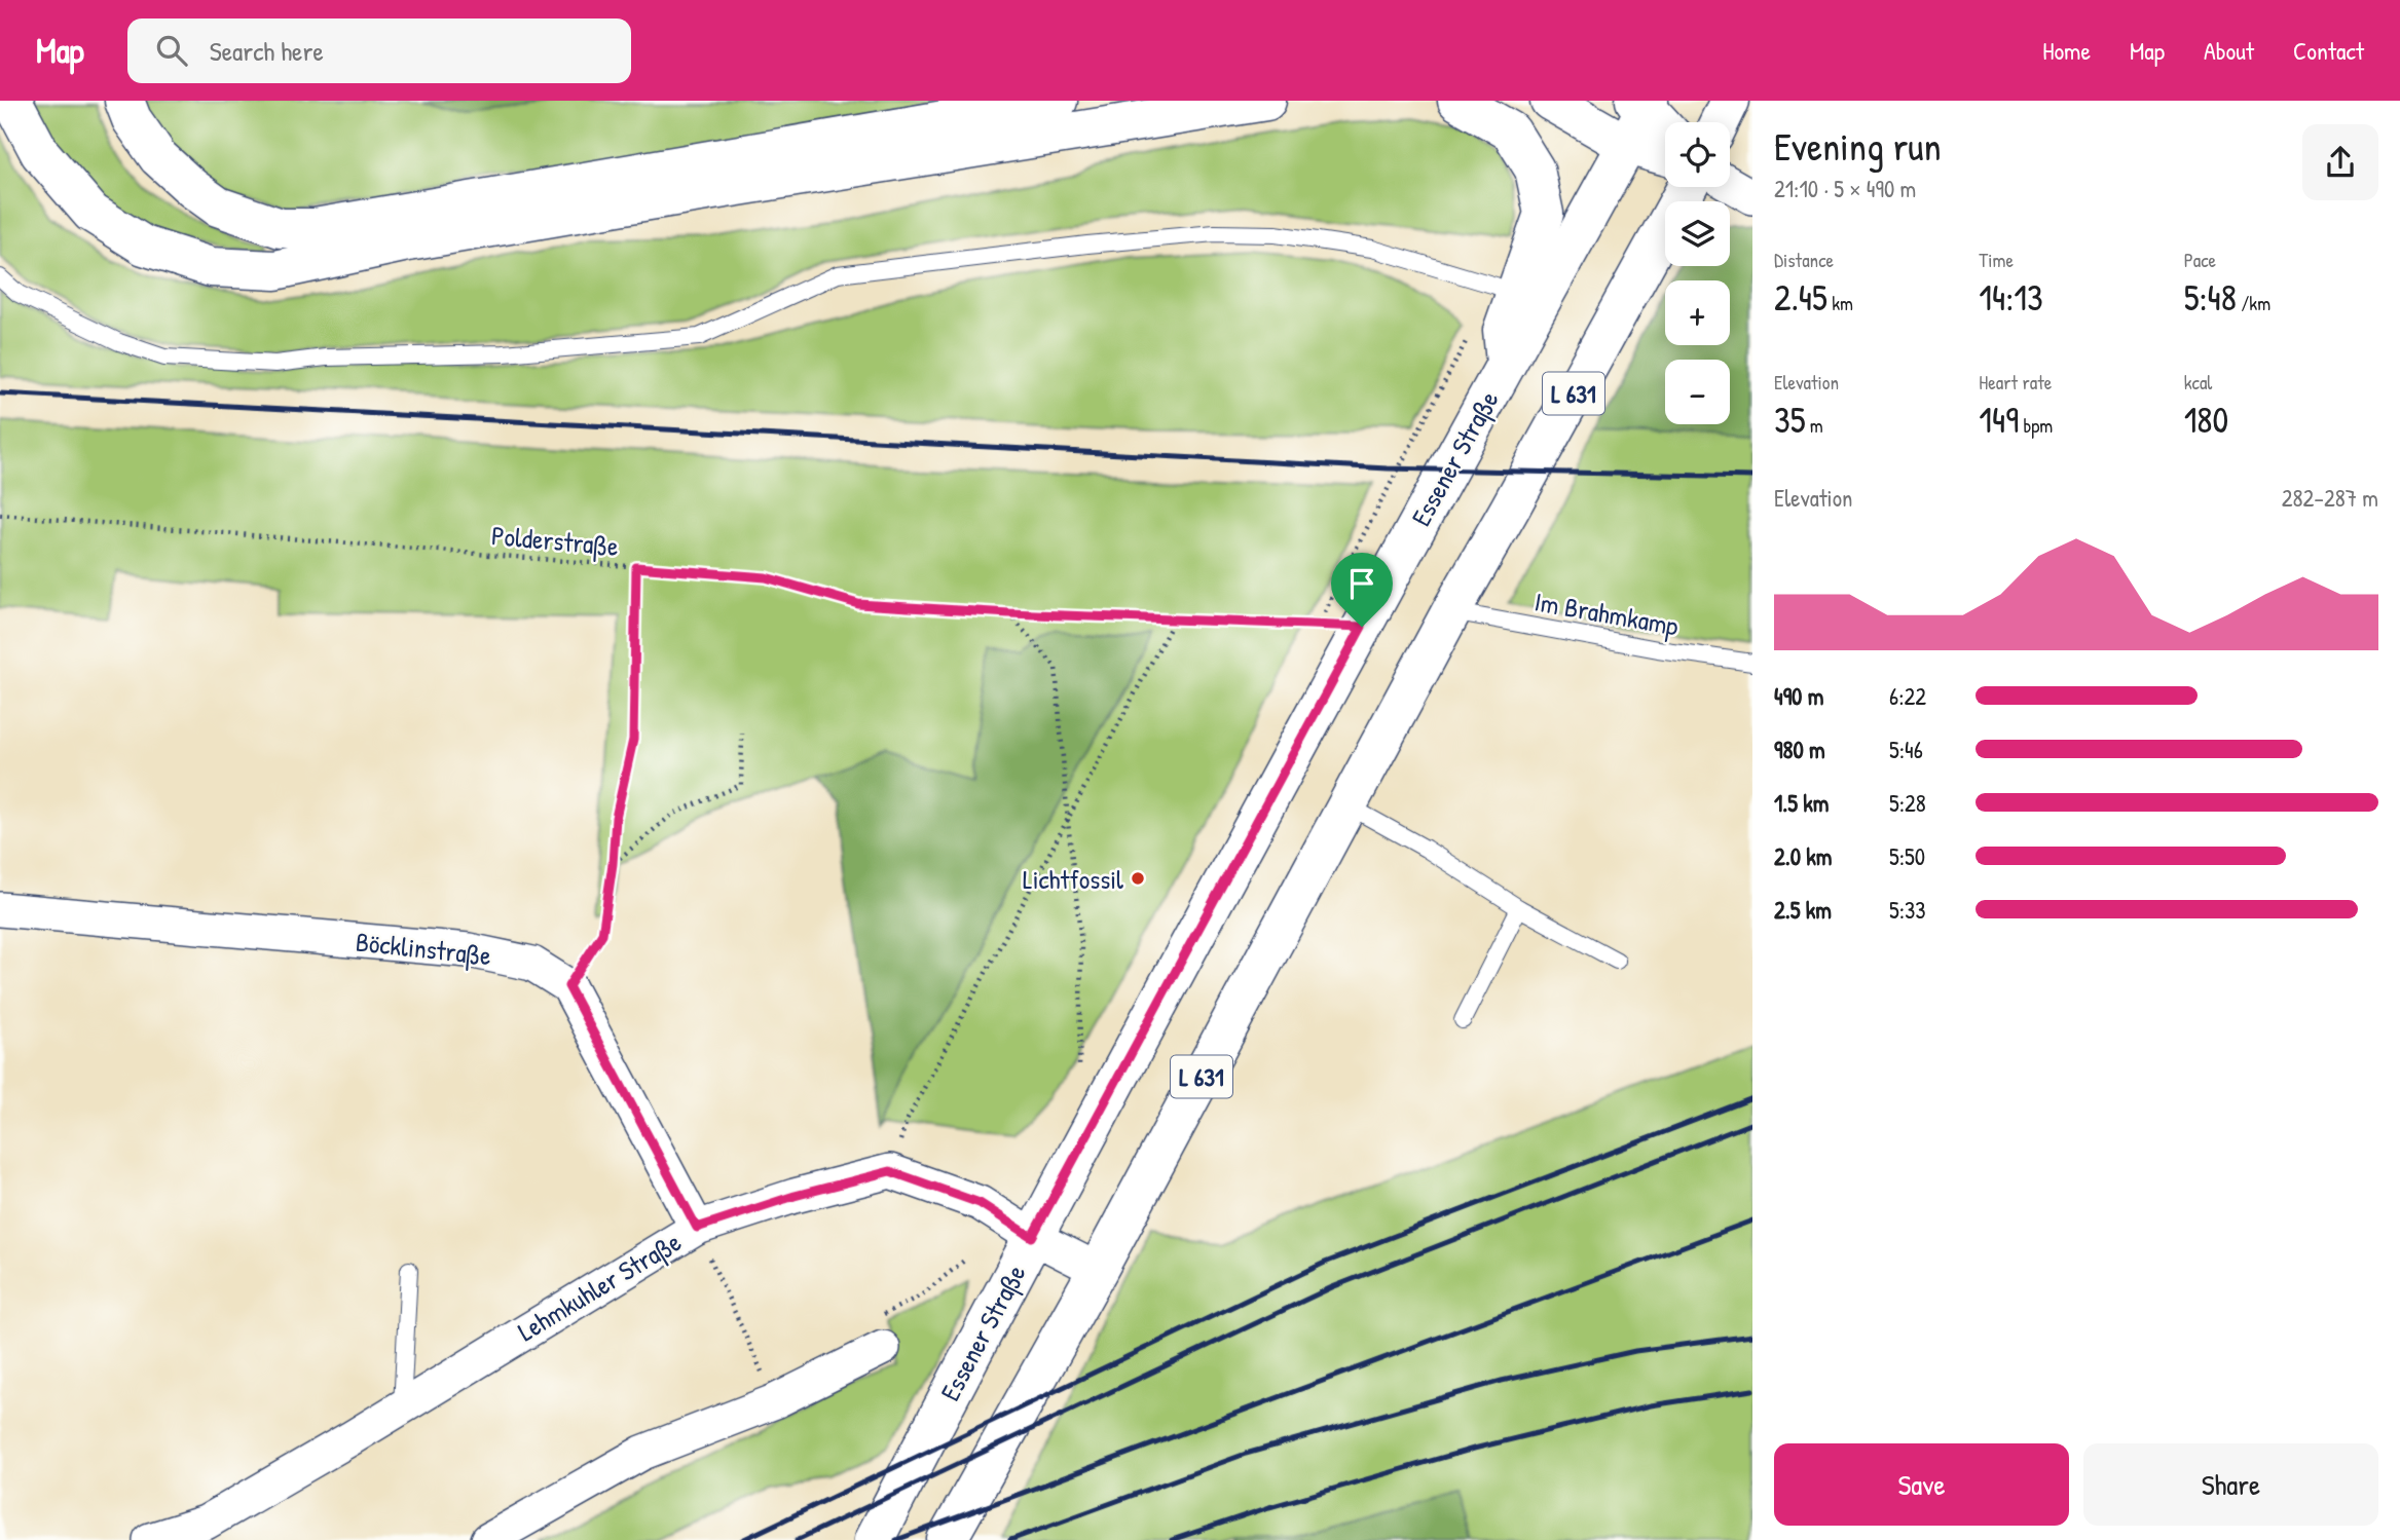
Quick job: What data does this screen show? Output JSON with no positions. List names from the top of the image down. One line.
{"streets":{"main road":["L 631","Essener Straße"],"street":["Böcklinstraße","Lehmkuhler Straße"],"lane":["Im Brahmkamp"],"path":["Polderstraße"]},"crossings":[["L 631","Im Brahmkamp"],["Essener Straße","Polderstraße"],["Böcklinstraße","Lehmkuhler Straße"]],"places":["Lichtfossil"],"page":{"header":"Map","search":"Search here","nav":["Home","Map","About","Contact"],"heading":["Evening run","21:10 · 5 × 490 m"],"map_buttons":["+","−"],"stats":[["Distance","2.45 km"],["Time","14:13"],["Pace","5:48 /km"],["Elevation","35 m"],["Heart rate","149 bpm"],["kcal","180"]],"chart":["Elevation","282–287 m"],"list":[{"name":"490 m","note":"6:22"},{"name":"980 m","note":"5:46"},{"name":"1.5 km","note":"5:28"},{"name":"2.0 km","note":"5:50"},{"name":"2.5 km","note":"5:33"}],"buttons":["Save","Share"]}}
